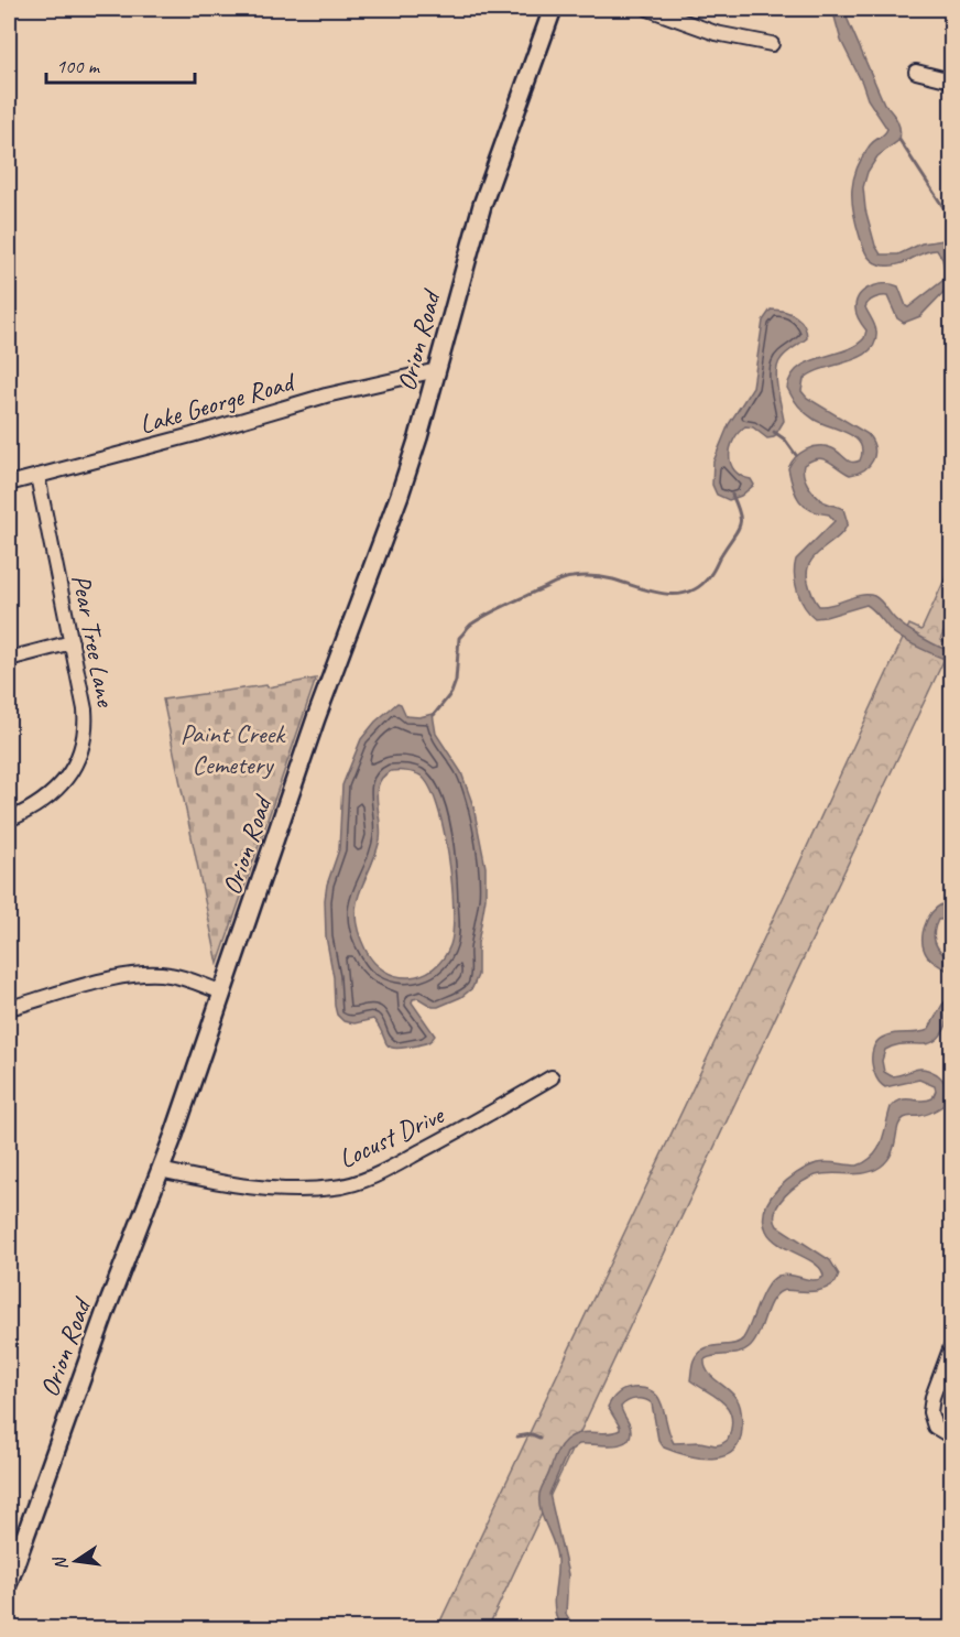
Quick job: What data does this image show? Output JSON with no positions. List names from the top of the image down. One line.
{"streets":{"main road":["Orion Road"],"street":["Lake George Road","Pear Tree Lane","Locust Drive"]},"crossings":[["Orion Road","Lake George Road"],["Orion Road","Locust Drive"],["Lake George Road","Pear Tree Lane"]],"parks":["Paint Creek Cemetery"],"scale_bar":"100 m","north":"left"}
